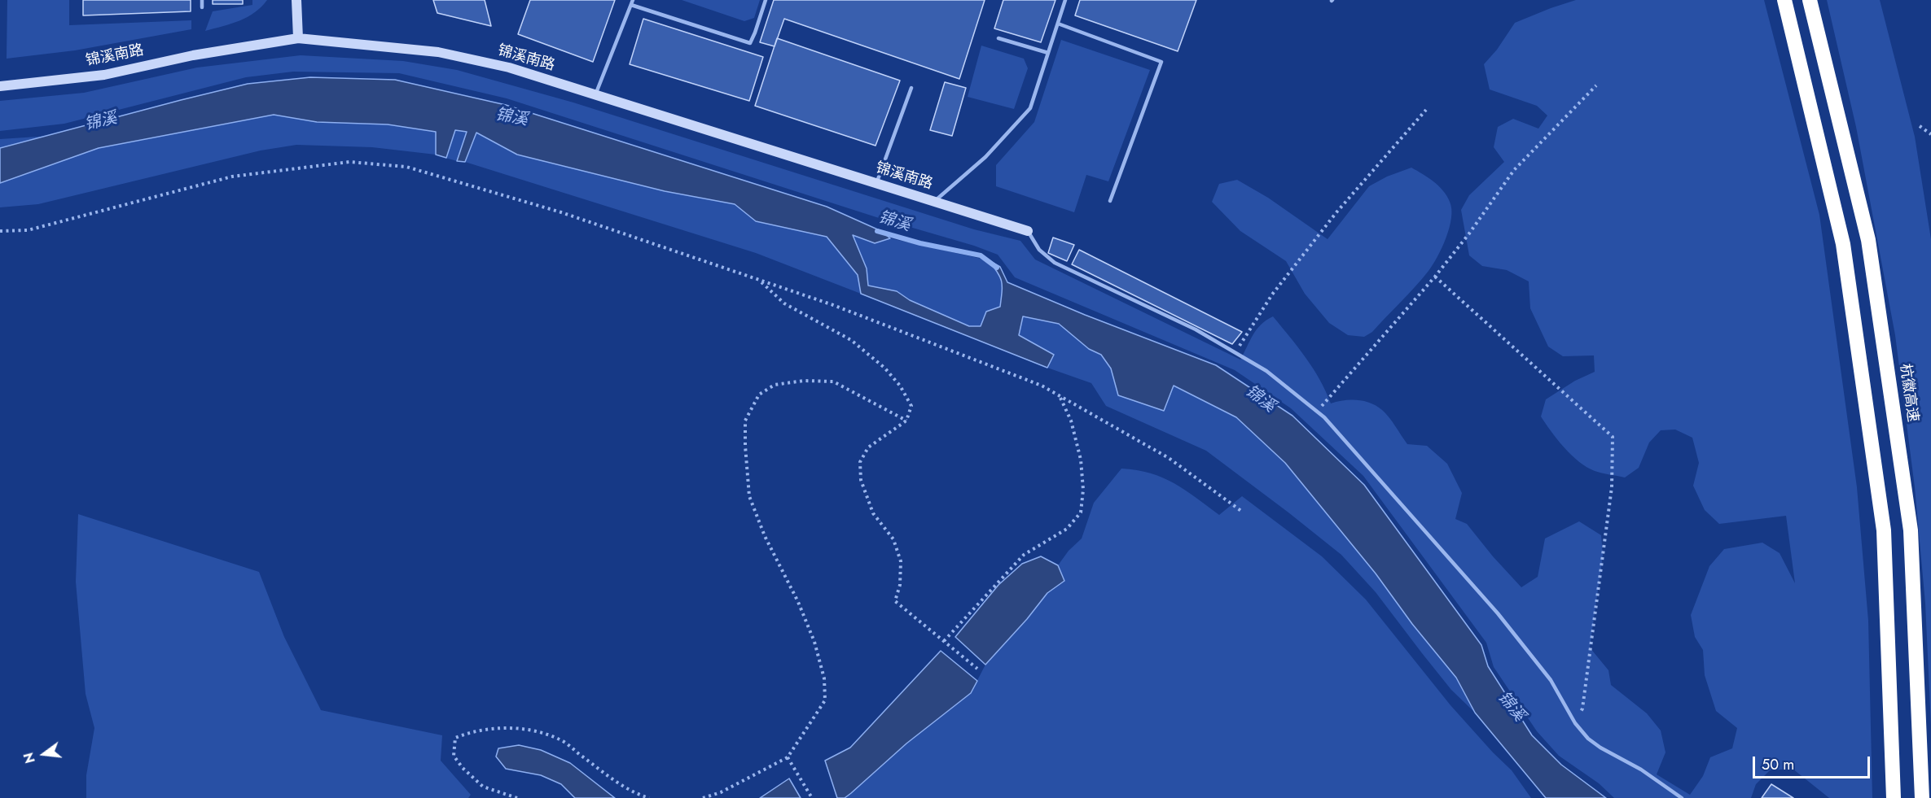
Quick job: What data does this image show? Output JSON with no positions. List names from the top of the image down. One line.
{"streets":{"highway":["杭徽高速"],"street":["锦溪南路"]},"water":["锦溪"],"scale_bar":"50 m","north":"left"}
